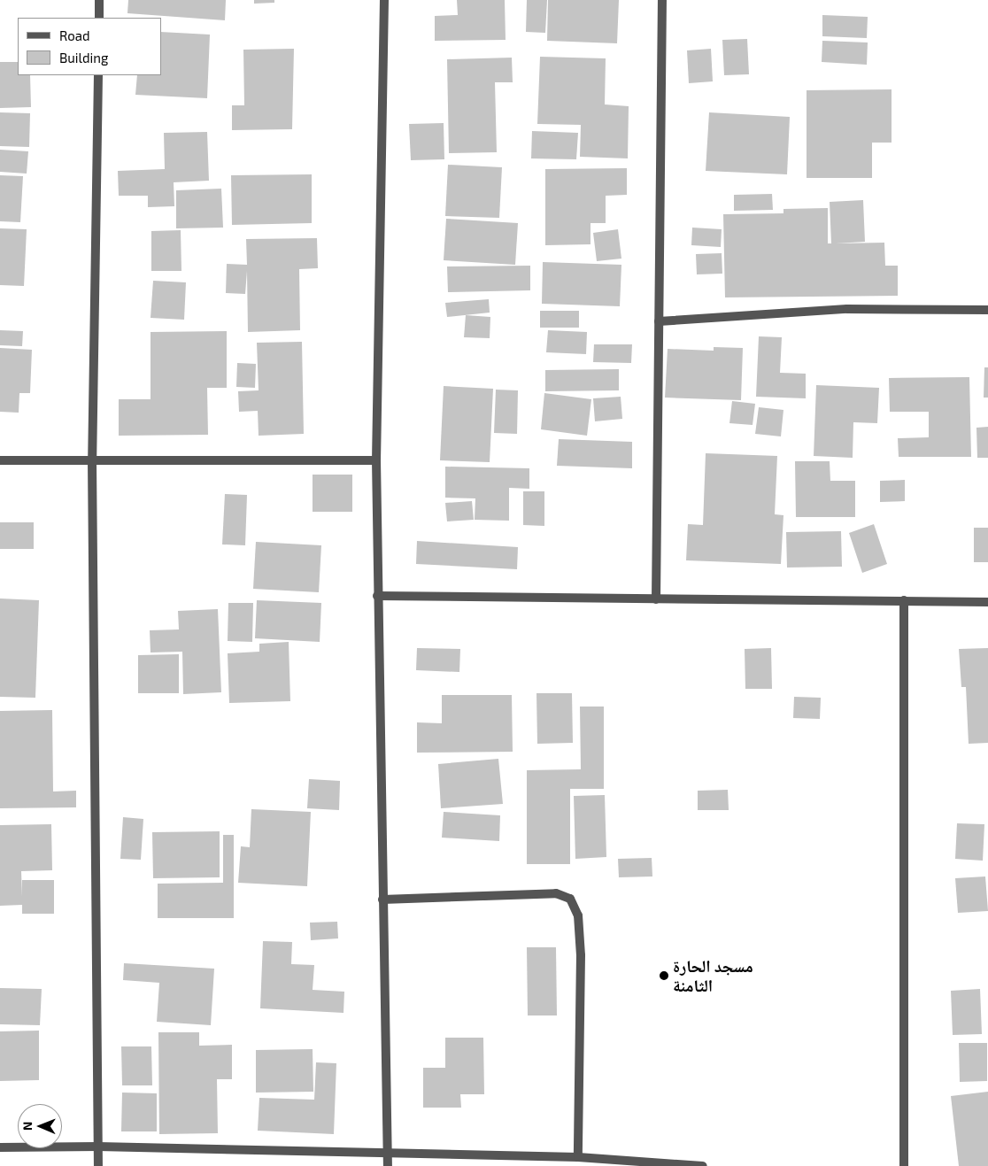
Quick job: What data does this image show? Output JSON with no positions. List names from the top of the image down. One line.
{"places":["مسجد الحارة الثامنة"],"legend":["Road","Building"],"north":"left"}
